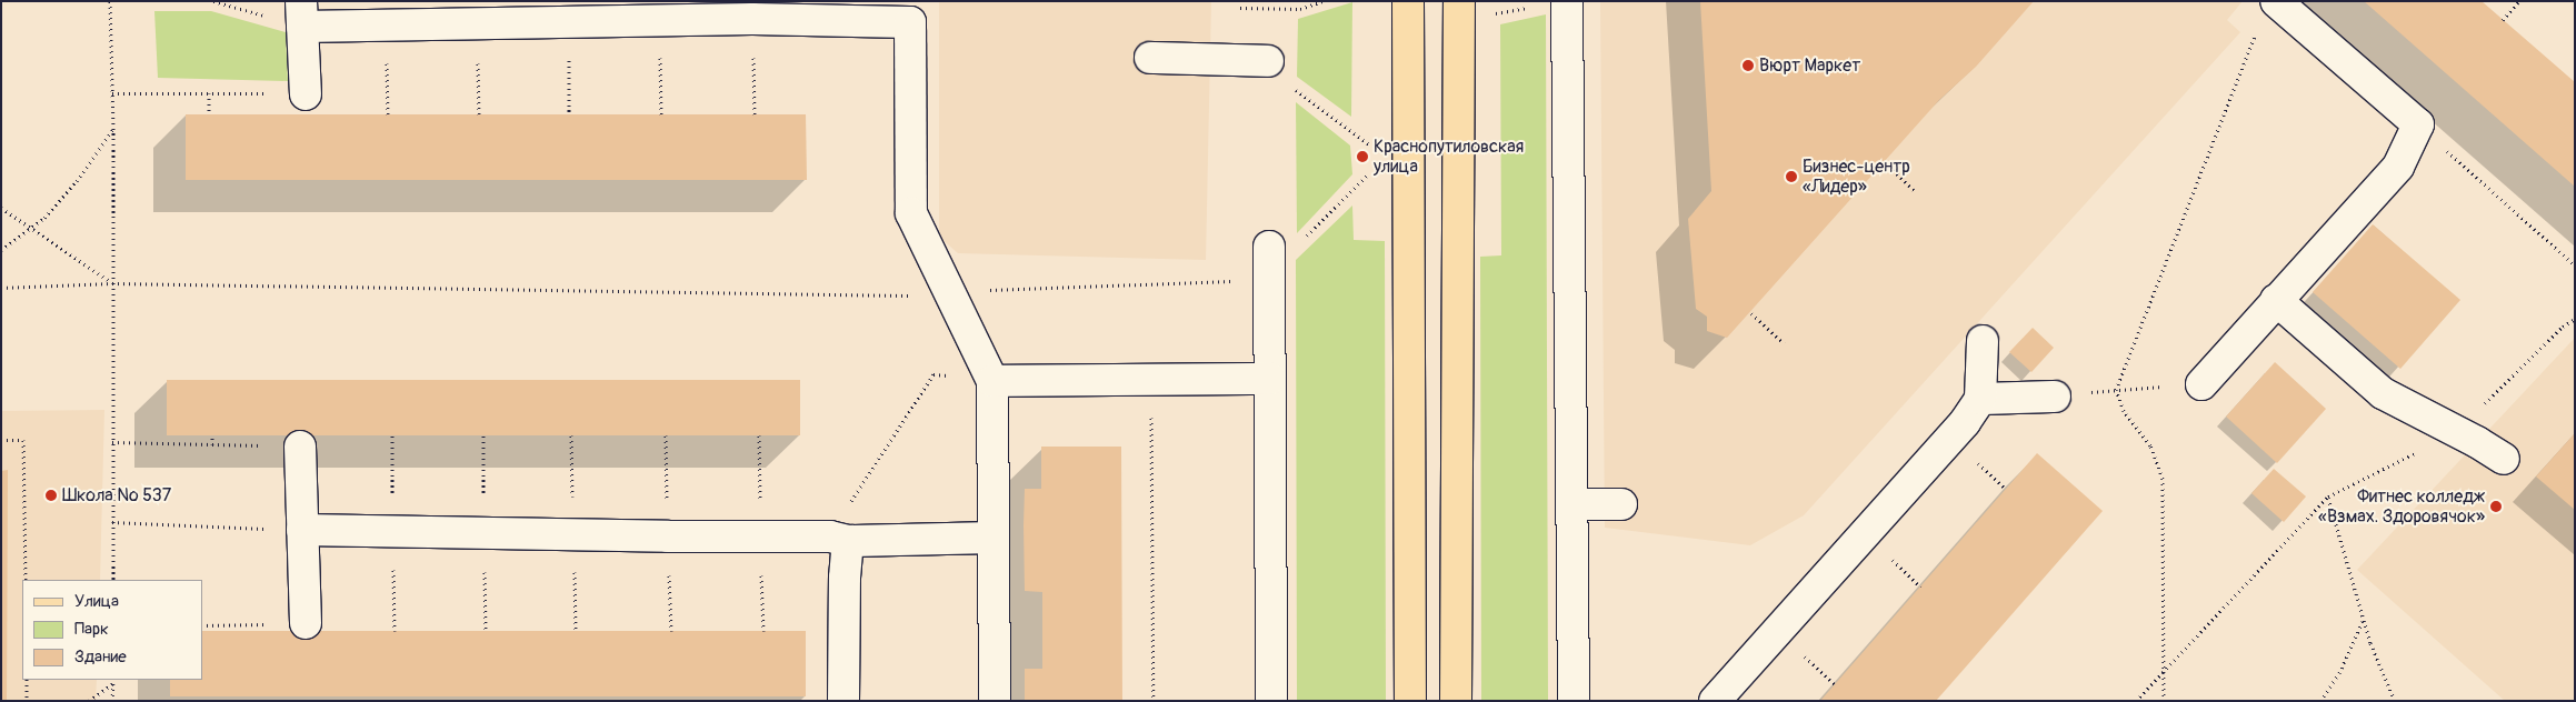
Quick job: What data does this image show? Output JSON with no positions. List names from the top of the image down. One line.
{"places":["Вюрт Маркет","Краснопутиловская улица","Бизнес-центр «Лидер»","Школа № 537","Фитнес колледж «Взмах. Здоровячок»"],"legend":["Улица","Парк","Здание"]}
